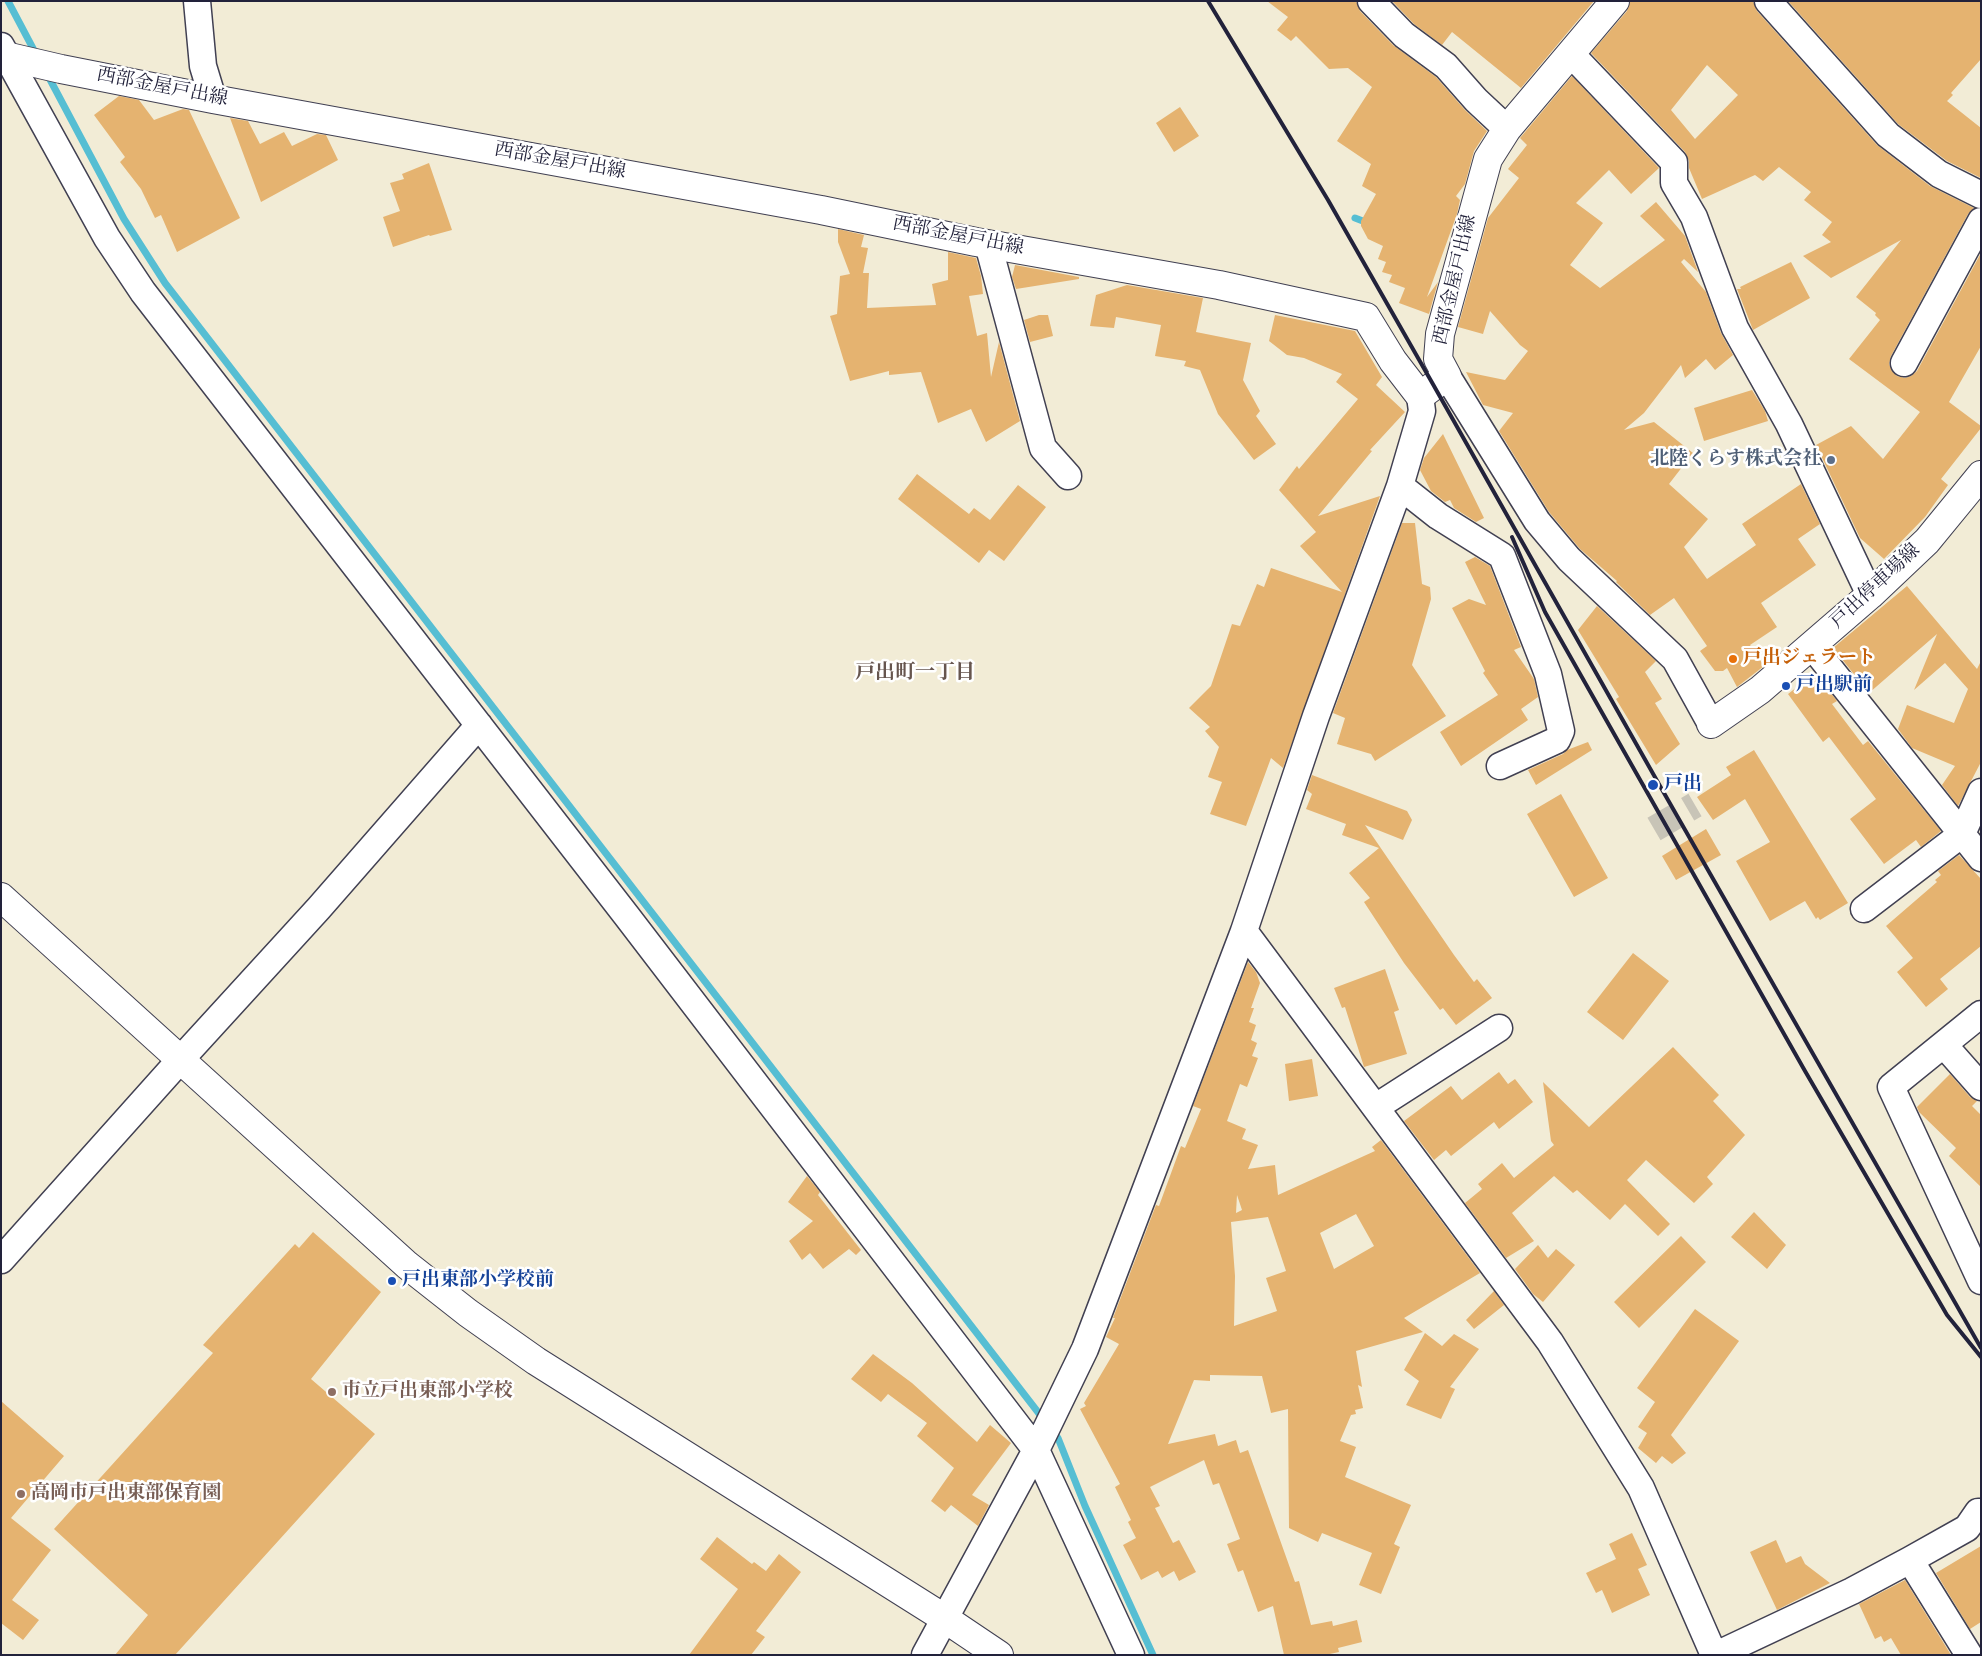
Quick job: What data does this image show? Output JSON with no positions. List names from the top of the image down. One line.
{"streets":{"main road":["西部金屋戸出線","戸出停車場線"]},"districts":["戸出町一丁目"],"places":["北陸くらす株式会社","戸出ジェラート","戸出駅前","戸出","戸出東部小学校前","市立戸出東部小学校","高岡市戸出東部保育園"]}
